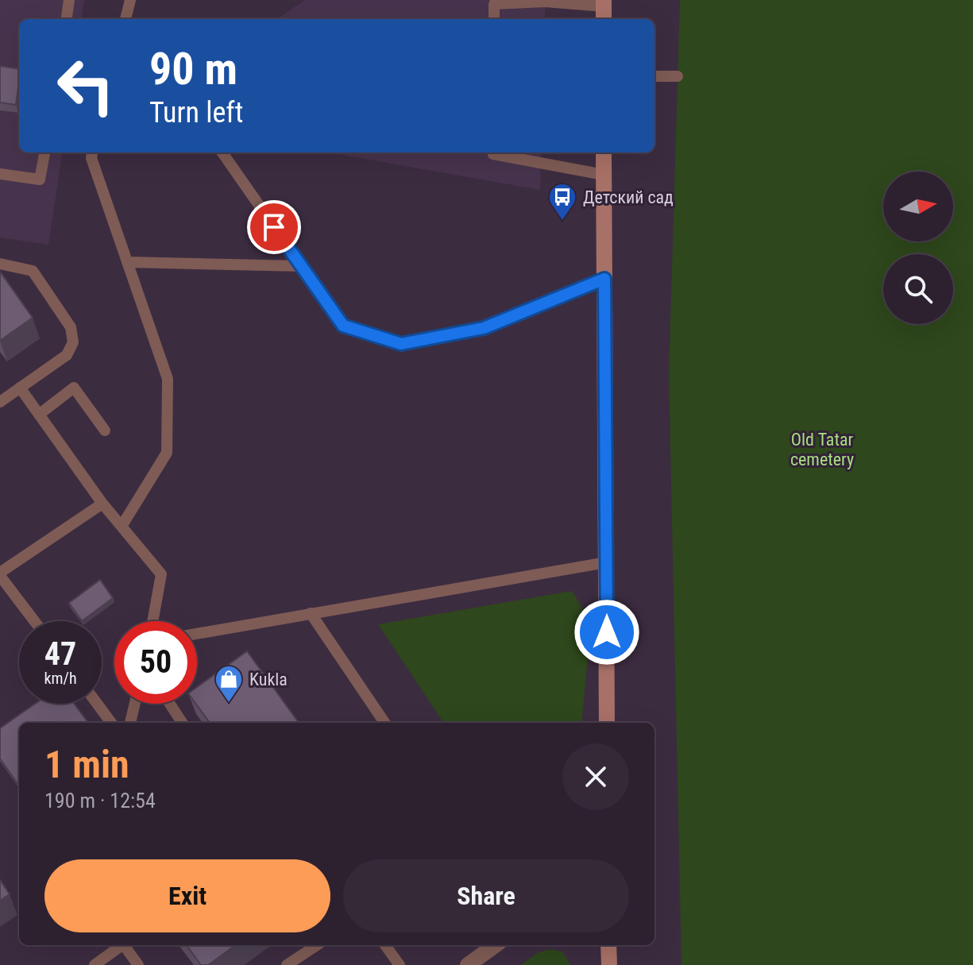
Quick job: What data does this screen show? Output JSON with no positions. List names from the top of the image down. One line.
{"parks":["Old Tatar cemetery"],"places":{"bus stop":["Детский сад"],"shop":["Kukla"]},"north":"right","page":{"turn":["90 m","Turn left"],"speed":"47 km/h","limit":"50","heading":["1 min","190 m · 12:54"],"buttons":["Exit","Share"]}}
